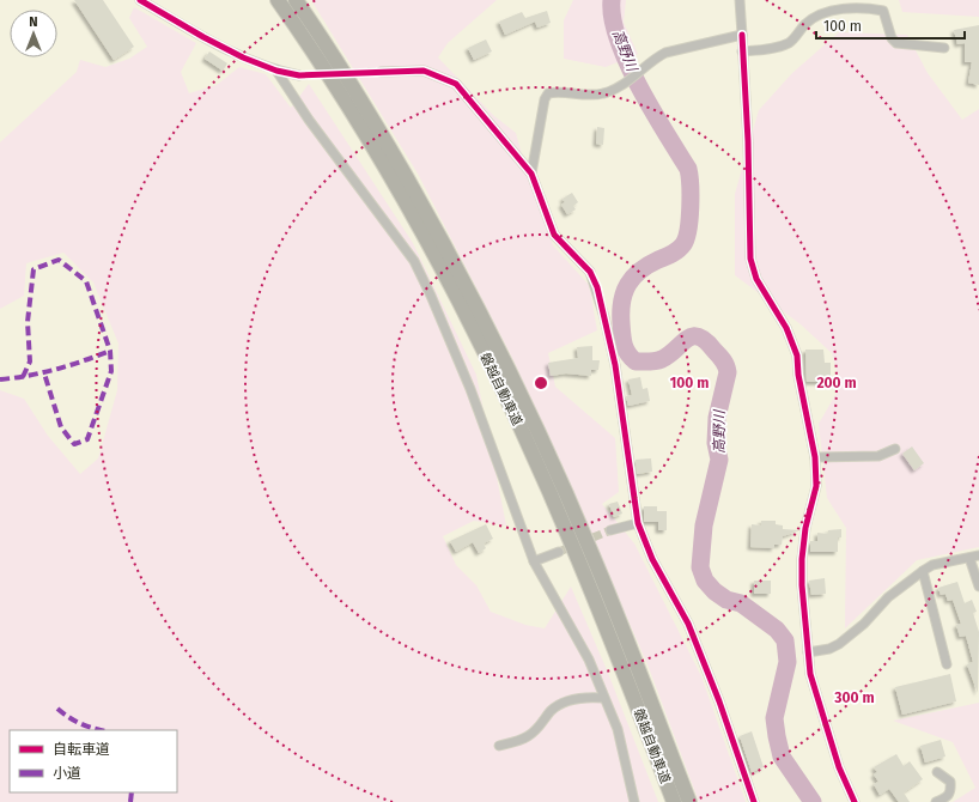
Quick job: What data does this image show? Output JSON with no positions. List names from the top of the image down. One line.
{"streets":{"highway":["磐越自動車道"]},"water":["高野川"],"legend":["自転車道","小道"],"scale_bar":"100 m","north":"top","rings":["100 m","200 m","300 m"]}
